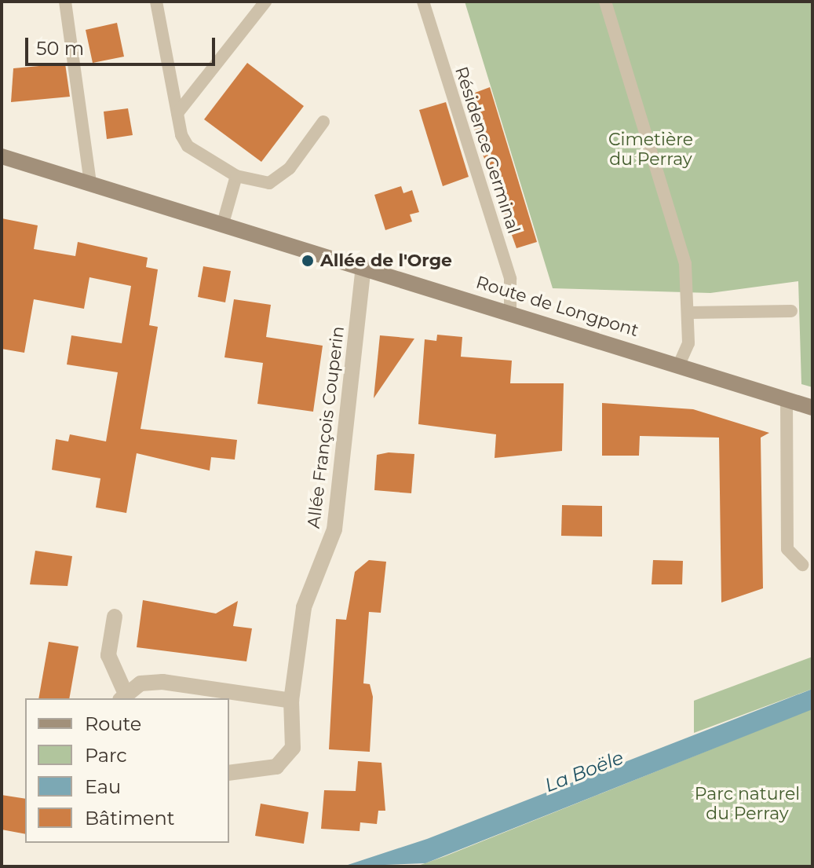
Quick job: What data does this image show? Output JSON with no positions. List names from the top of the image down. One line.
{"streets":{"main road":["Route de Longpont"],"street":["Allée François Couperin"],"lane":["Résidence Germinal"]},"crossings":[["Résidence Germinal","Route de Longpont"],["Route de Longpont","Allée François Couperin"]],"water":["La Boële"],"parks":["Cimetière du Perray","Parc naturel du Perray"],"places":["Allée de l'Orge"],"legend":["Route","Parc","Eau","Bâtiment"],"scale_bar":"50 m"}
